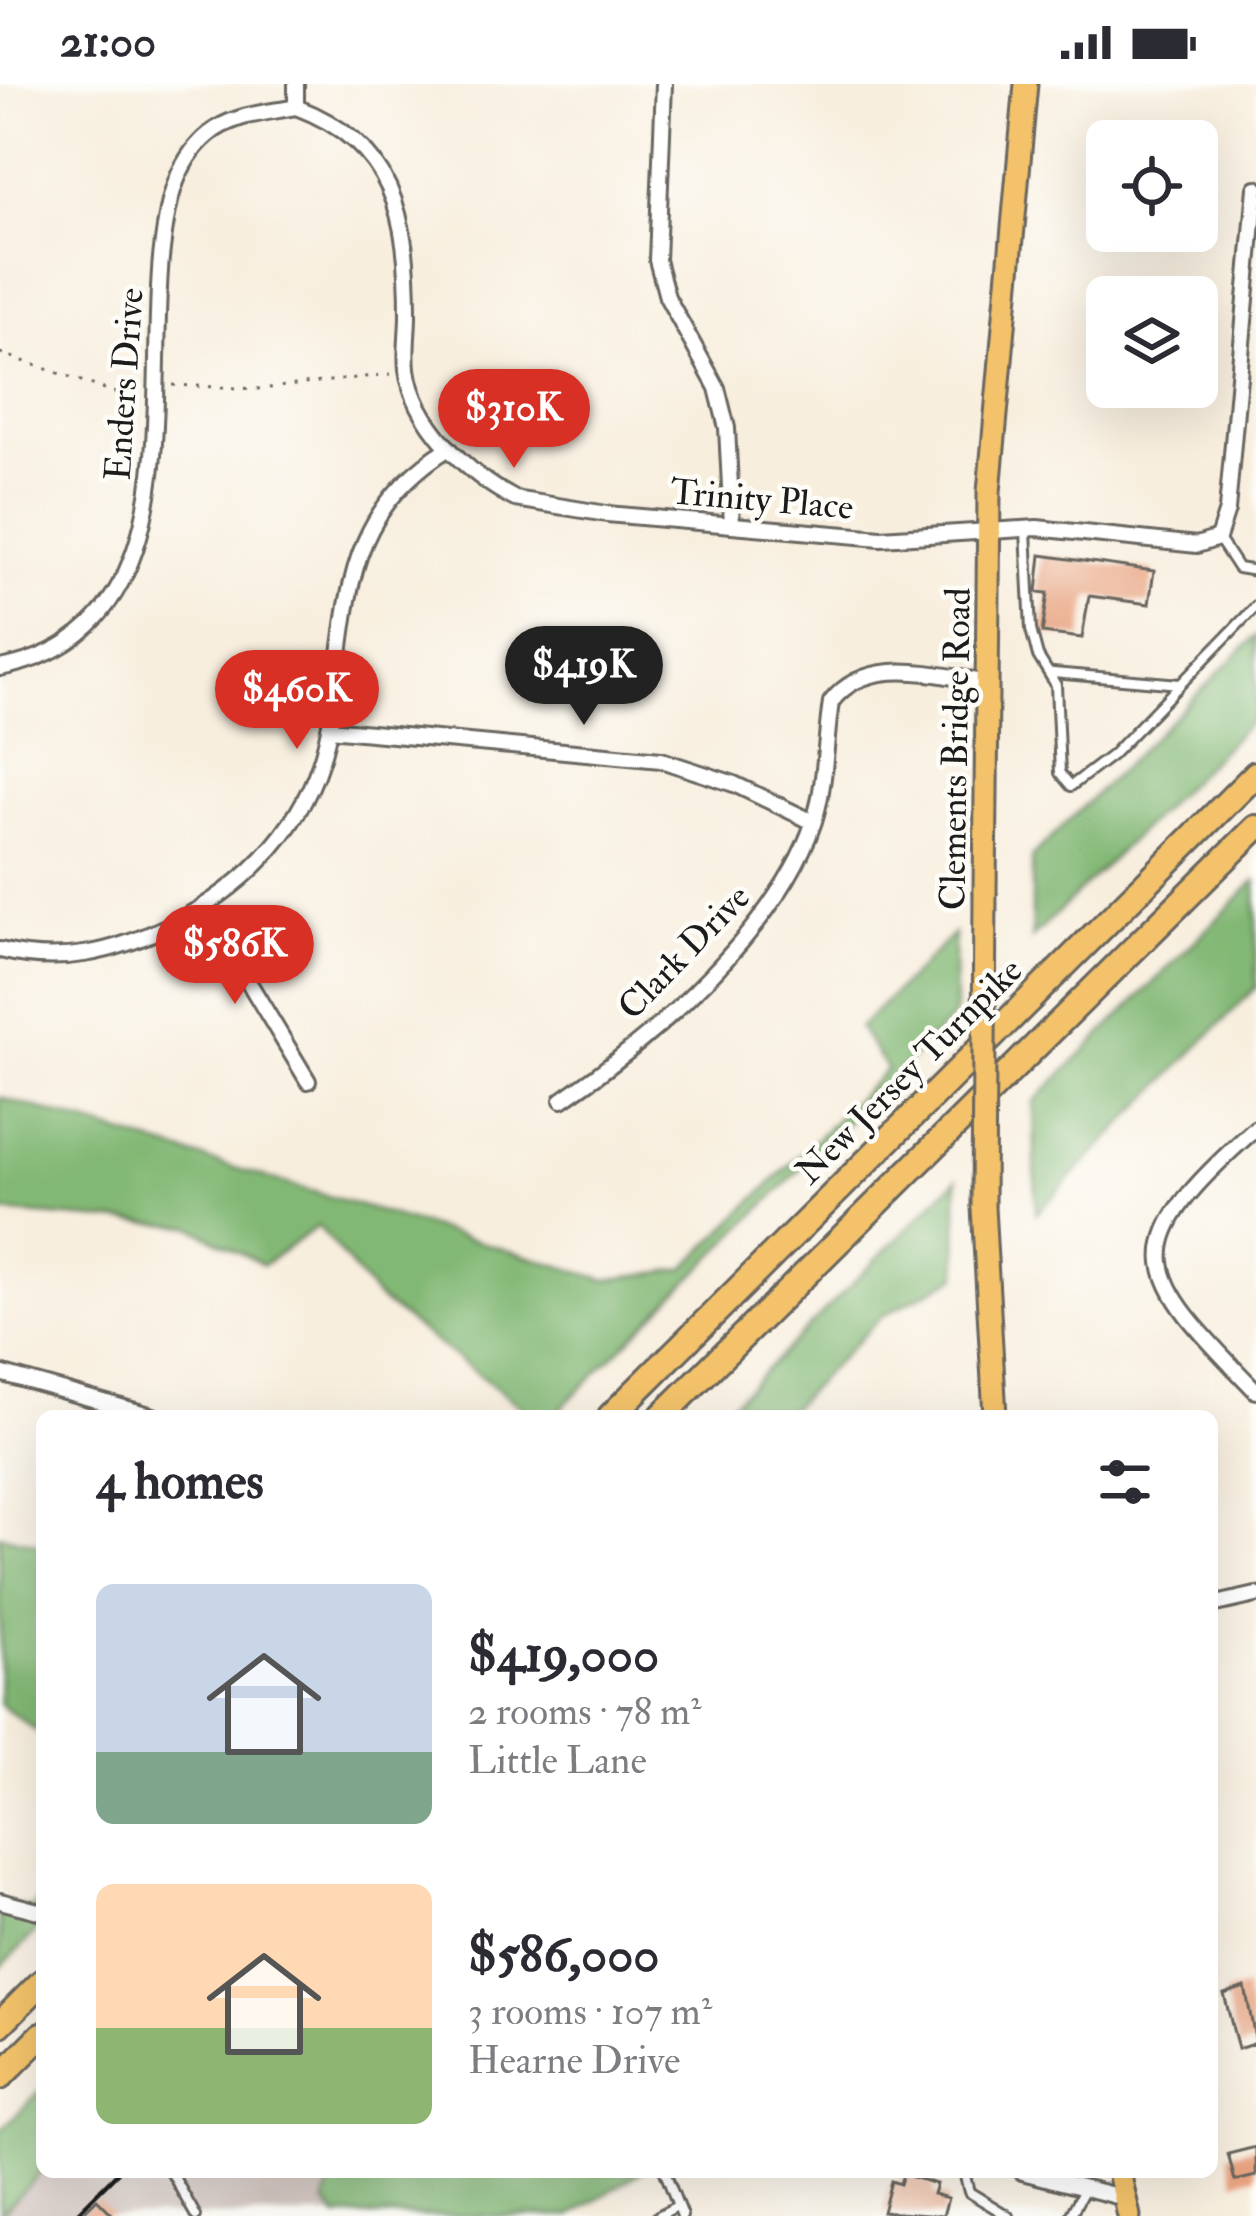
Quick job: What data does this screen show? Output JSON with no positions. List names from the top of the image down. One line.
{"streets":{"highway":["New Jersey Turnpike"],"main road":["Clements Bridge Road"],"street":["Enders Drive","Trinity Place","Clark Drive"]},"crossings":[["Enders Drive","Trinity Place"],["Trinity Place","Clements Bridge Road"],["Clements Bridge Road","Clark Drive"]],"page":{"status":"21:00","price":["$310K","$419K","$460K","$586K"],"heading":"4 homes","list":[{"name":"$419,000","note":"2 rooms · 78 m² · Little Lane"},{"name":"$586,000","note":"3 rooms · 107 m² · Hearne Drive"}]}}
